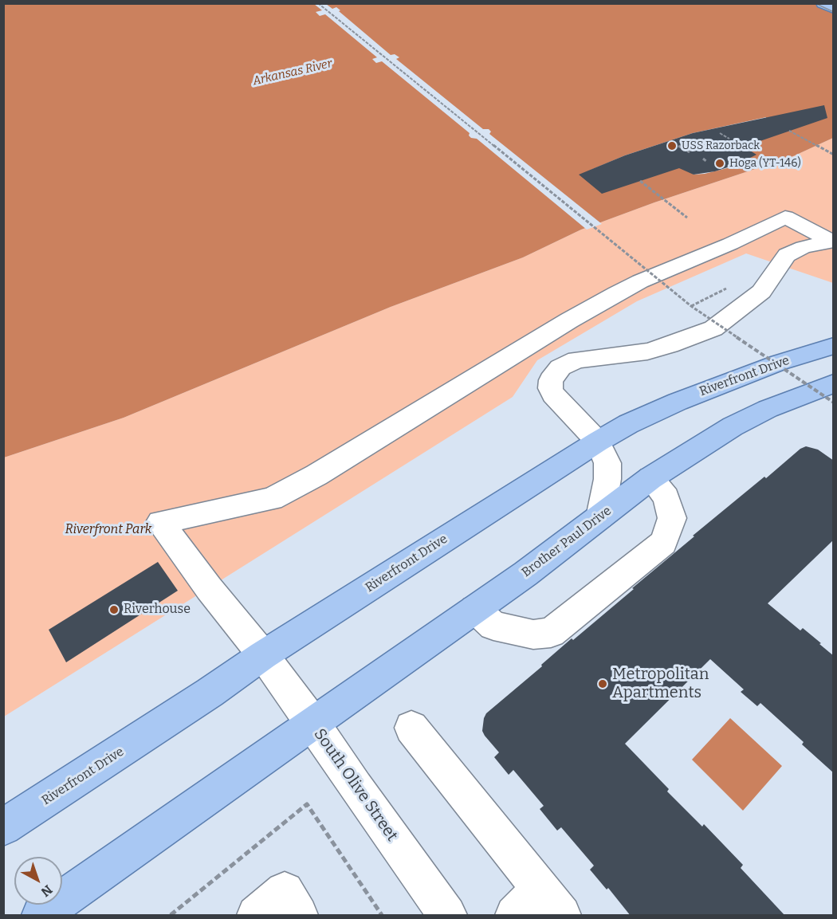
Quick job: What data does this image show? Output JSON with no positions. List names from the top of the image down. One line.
{"streets":{"main road":["Riverfront Drive","Brother Paul Drive"],"street":["South Olive Street"]},"crossings":[["Riverfront Drive","South Olive Street"],["Brother Paul Drive","South Olive Street"]],"water":["Arkansas River"],"parks":["Riverfront Park"],"places":["USS Razorback","Hoga (YT-146)","Riverhouse","Metropolitan Apartments"],"north":"bottom right"}
